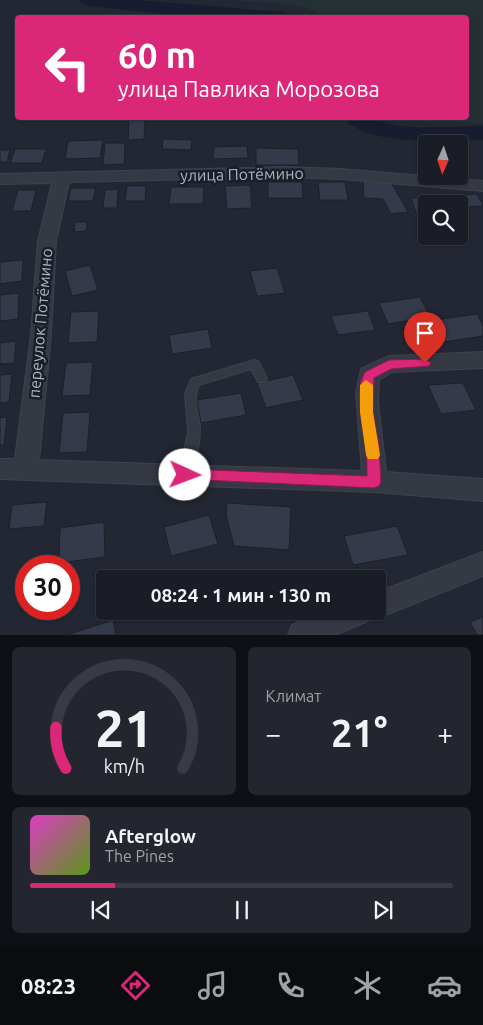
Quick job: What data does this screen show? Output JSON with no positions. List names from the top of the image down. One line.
{"streets":{"street":["улица Потёмино","переулок Потёмино"]},"crossings":[["улица Потёмино","переулок Потёмино"]],"north":"bottom","page":{"turn":["60 m","улица Павлика Морозова"],"limit":"30","trip":"08:24 · 1 мин · 130 m","tile":"Климат","heat":["−","21°","+"],"song":["Afterglow","The Pines"],"tabs":"08:23","gauge":["21","km/h"]}}
